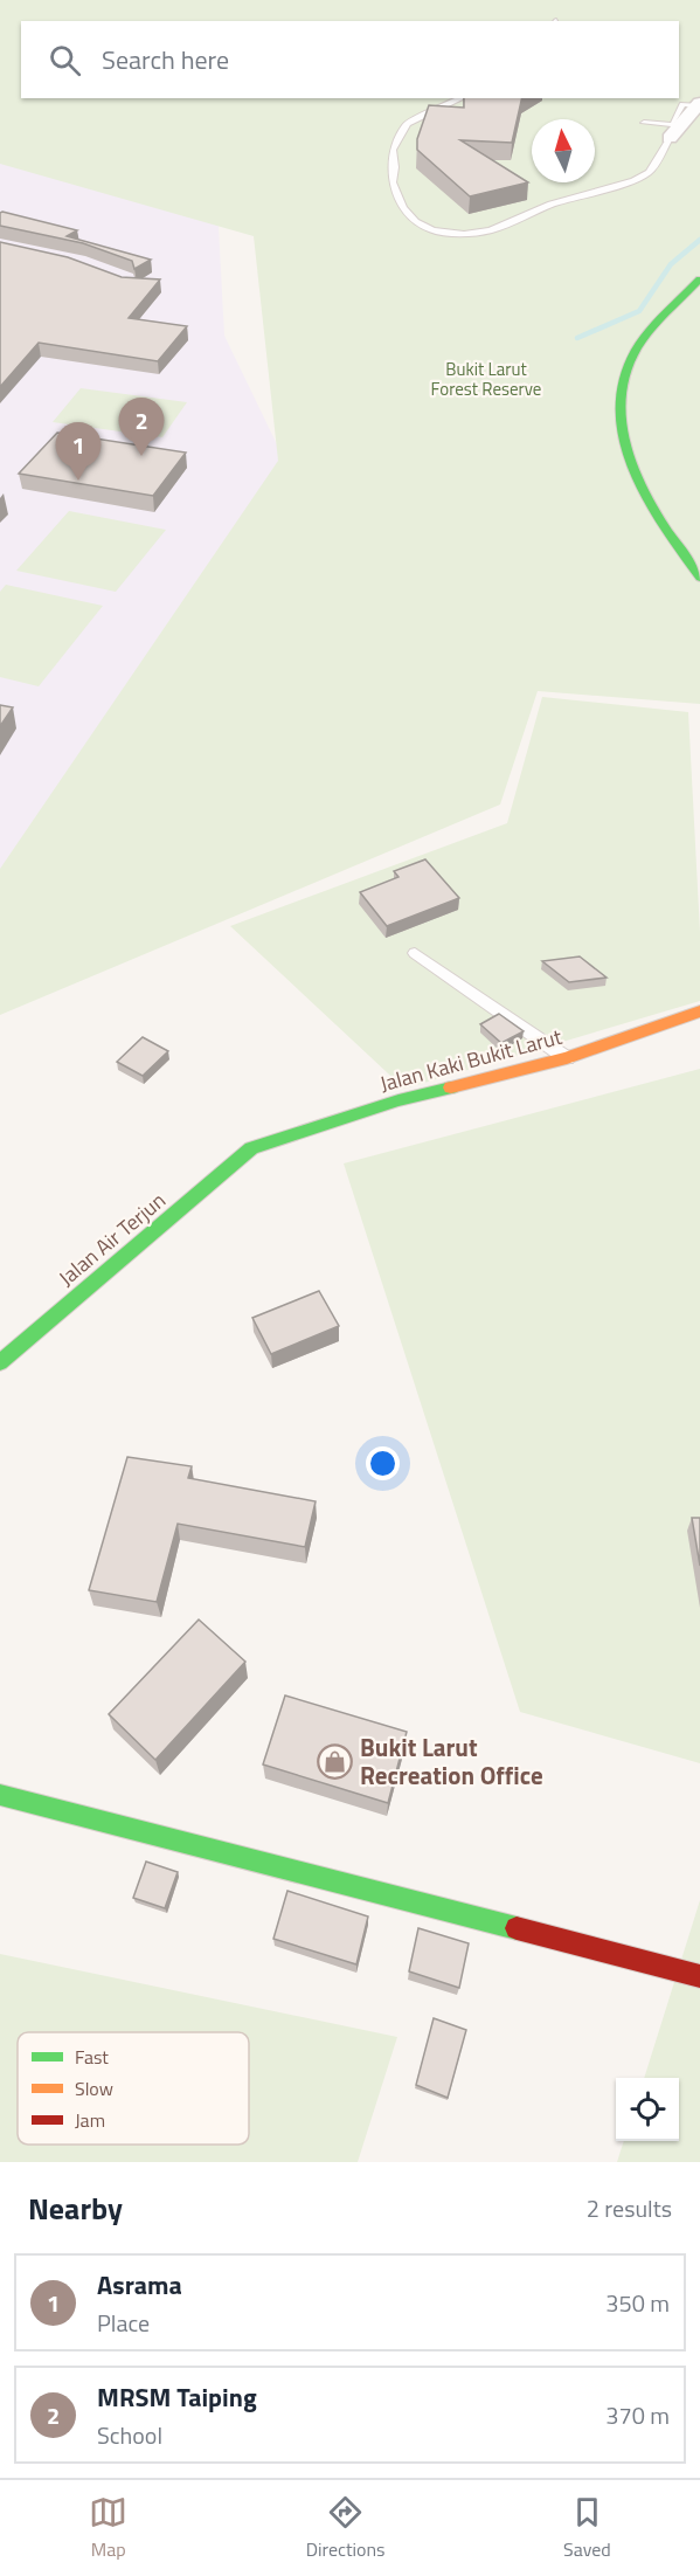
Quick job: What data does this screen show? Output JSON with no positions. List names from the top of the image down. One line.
{"streets":{"street":["Jalan Kaki Bukit Larut","Jalan Air Terjun"]},"crossings":[["Jalan Kaki Bukit Larut","Jalan Air Terjun"]],"parks":["Bukit Larut Forest Reserve"],"places":{"shop":["Bukit Larut Recreation Office"]},"legend":["Fast","Slow","Jam"],"north":"top","page":{"search":"Search here","pins":["2","1"],"heading":["Nearby","2 results"],"list":[{"mark":"1","name":"Asrama","note":"Place","value":"350 m"},{"mark":"2","name":"MRSM Taiping","note":"School","value":"370 m"}],"nav":["Map","Directions","Saved"]}}
